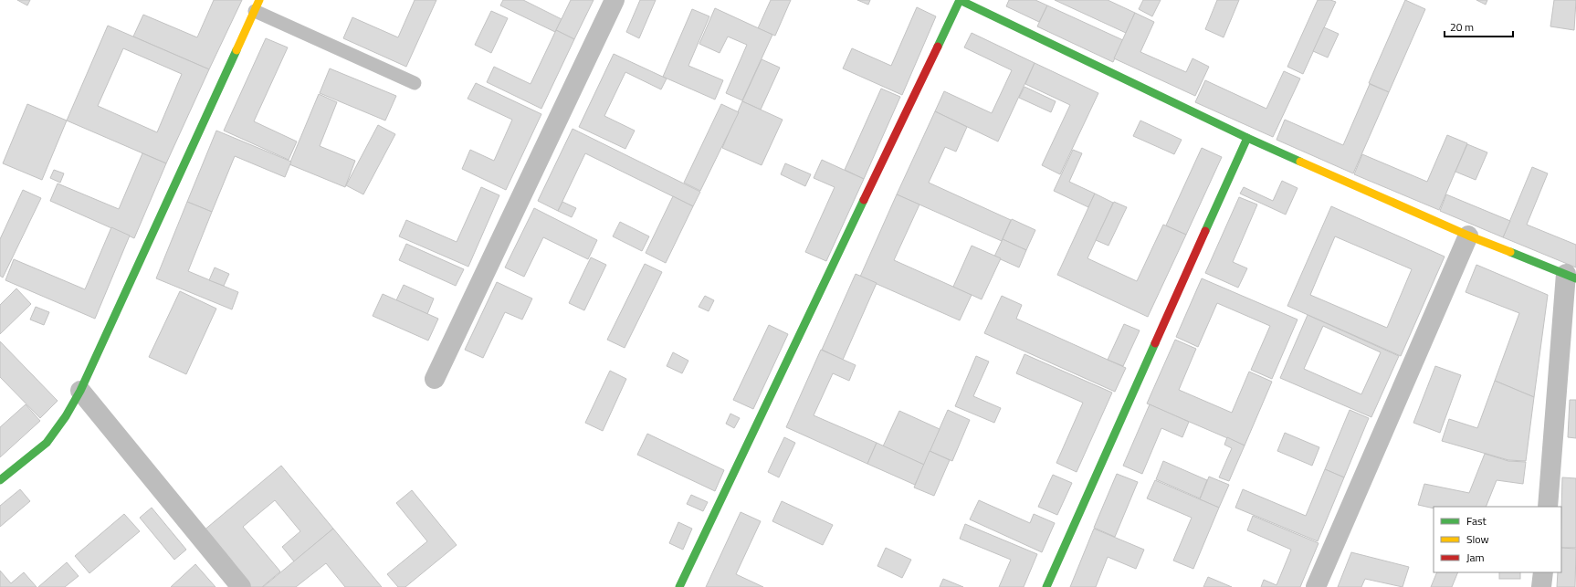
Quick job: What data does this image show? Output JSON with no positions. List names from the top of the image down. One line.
{"legend":["Fast","Slow","Jam"],"scale_bar":"20 m"}
